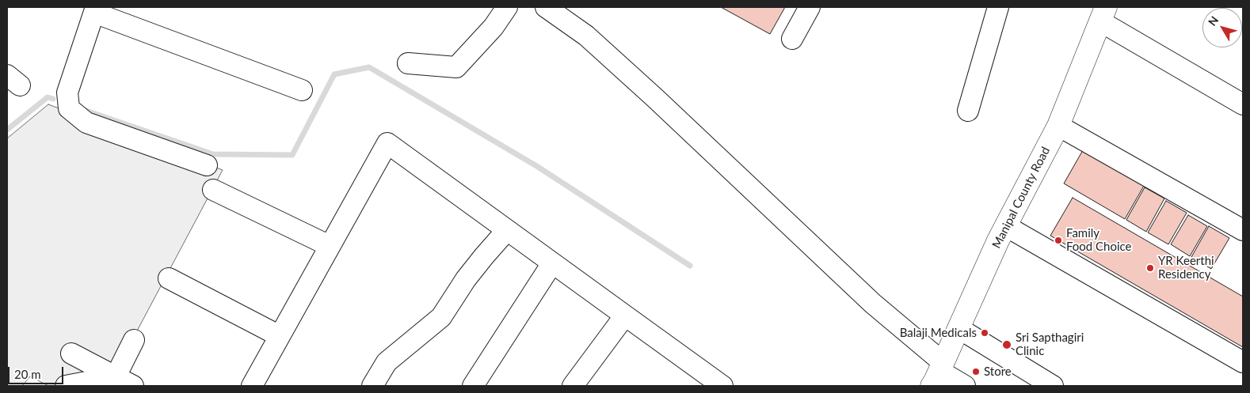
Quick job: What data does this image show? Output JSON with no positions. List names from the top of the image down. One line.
{"streets":{"main road":["Manipal County Road"]},"places":["Family Food Choice","YR Keerthi Residency","Balaji Medicals","Sri Sapthagiri Clinic","Store"],"scale_bar":"20 m","north":"top left"}
